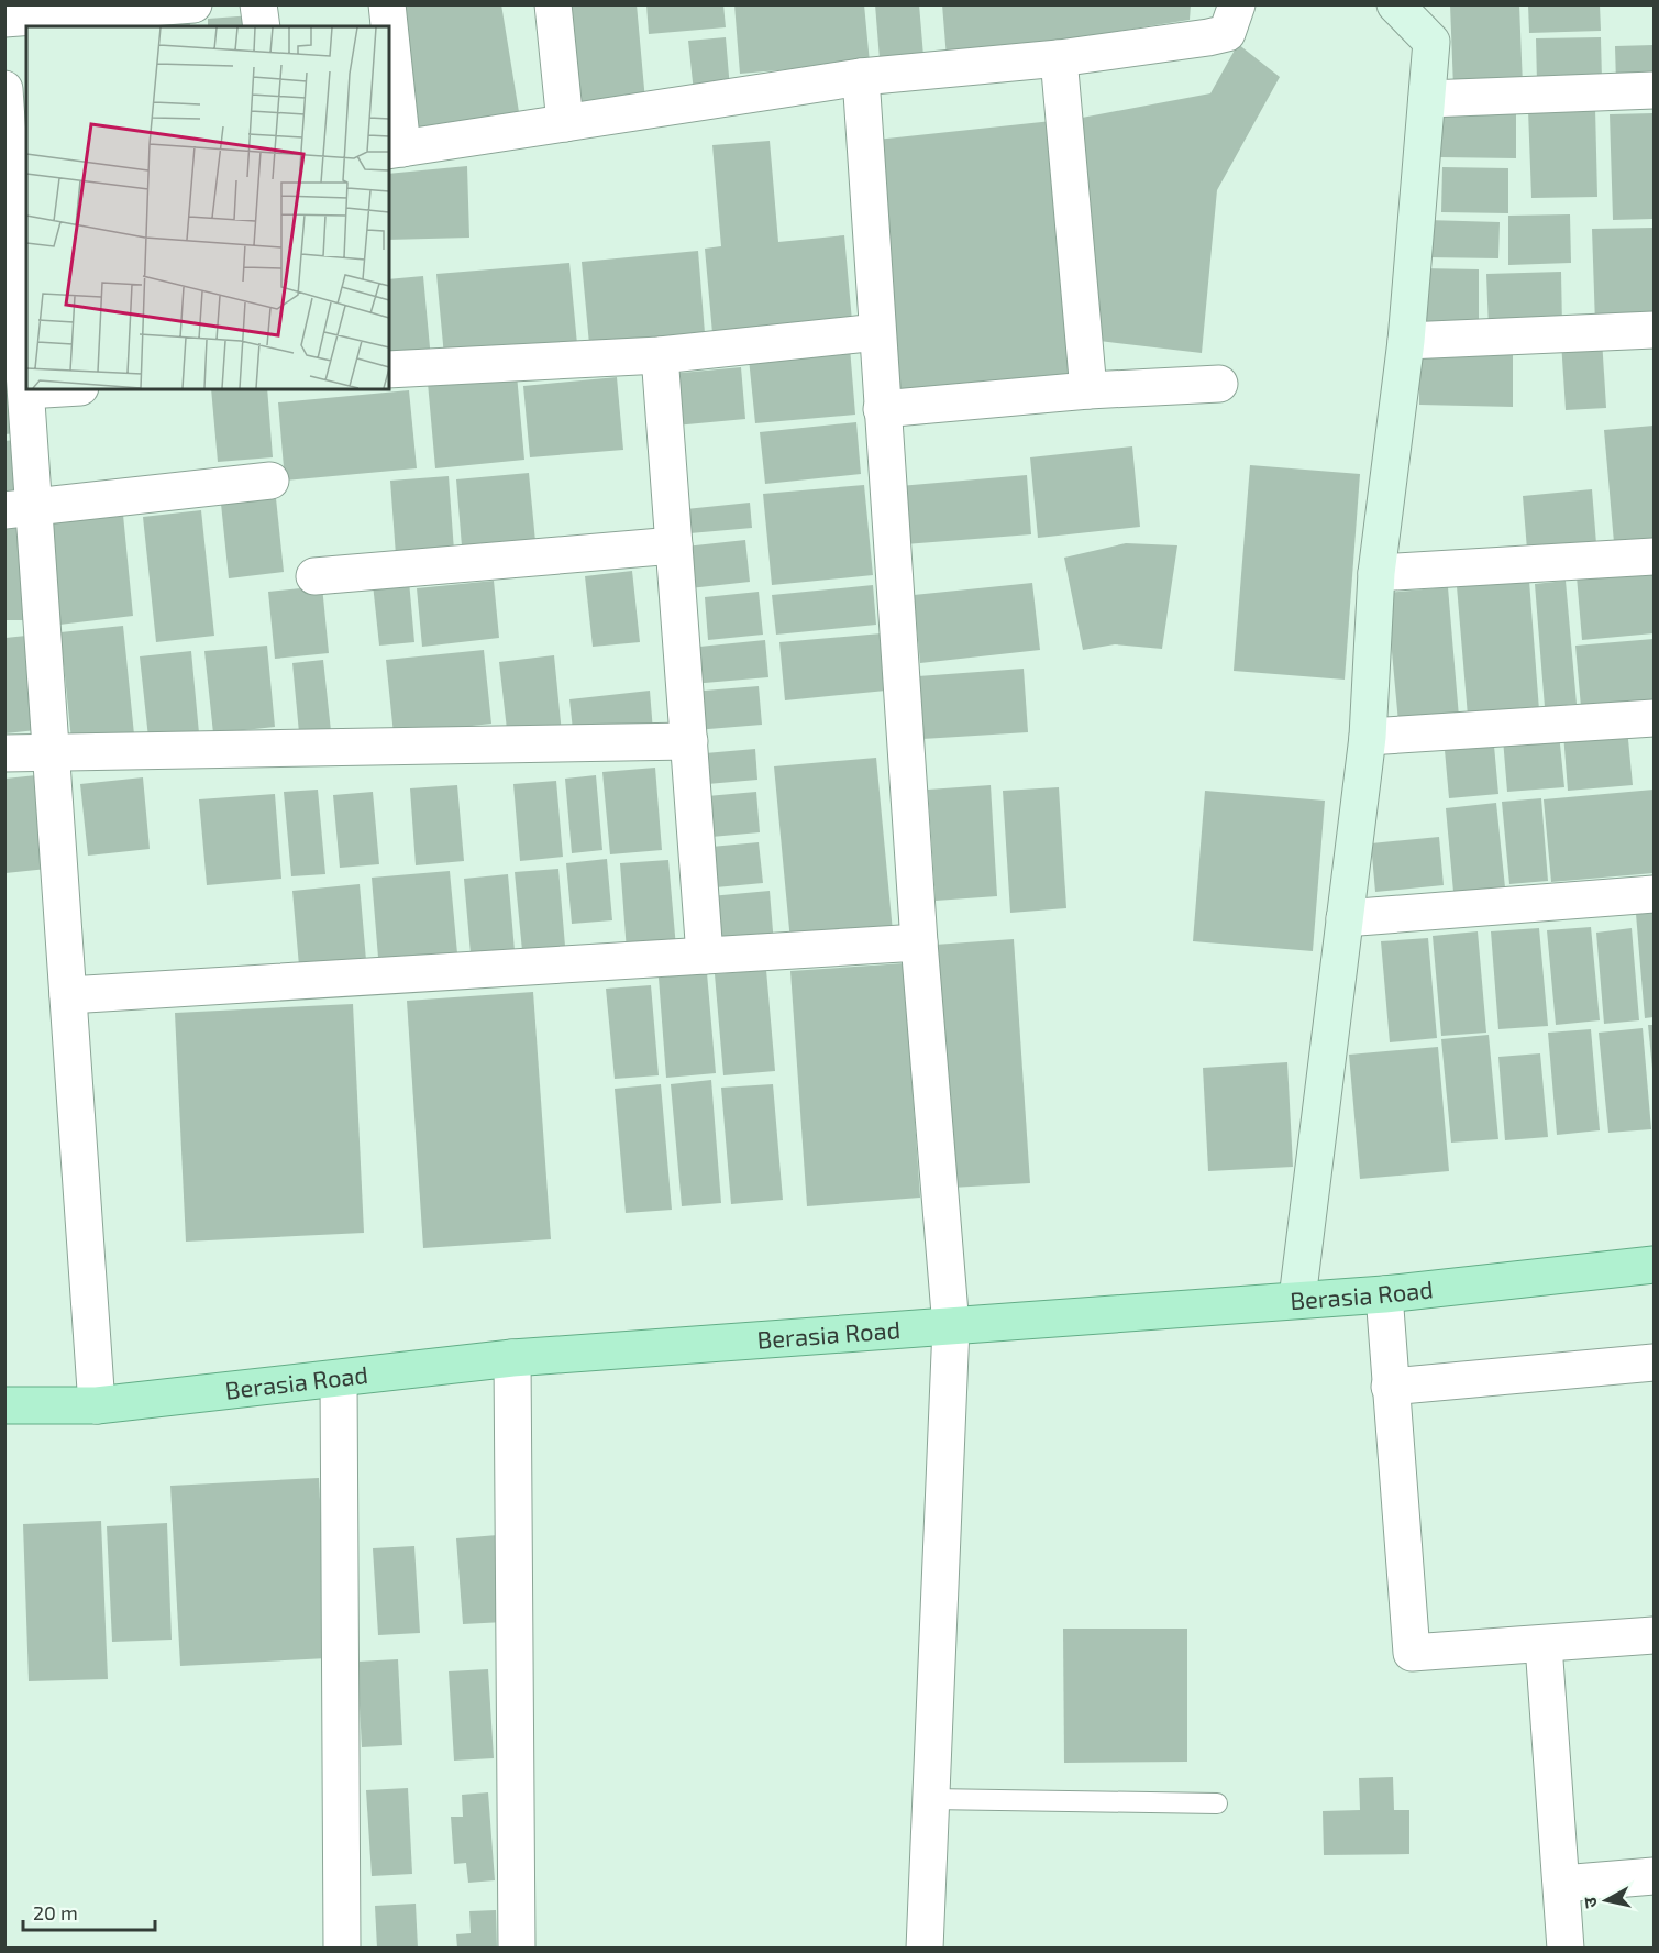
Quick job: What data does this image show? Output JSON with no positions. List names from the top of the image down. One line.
{"streets":{"main road":["Berasia Road"]},"scale_bar":"20 m","north":"left"}
